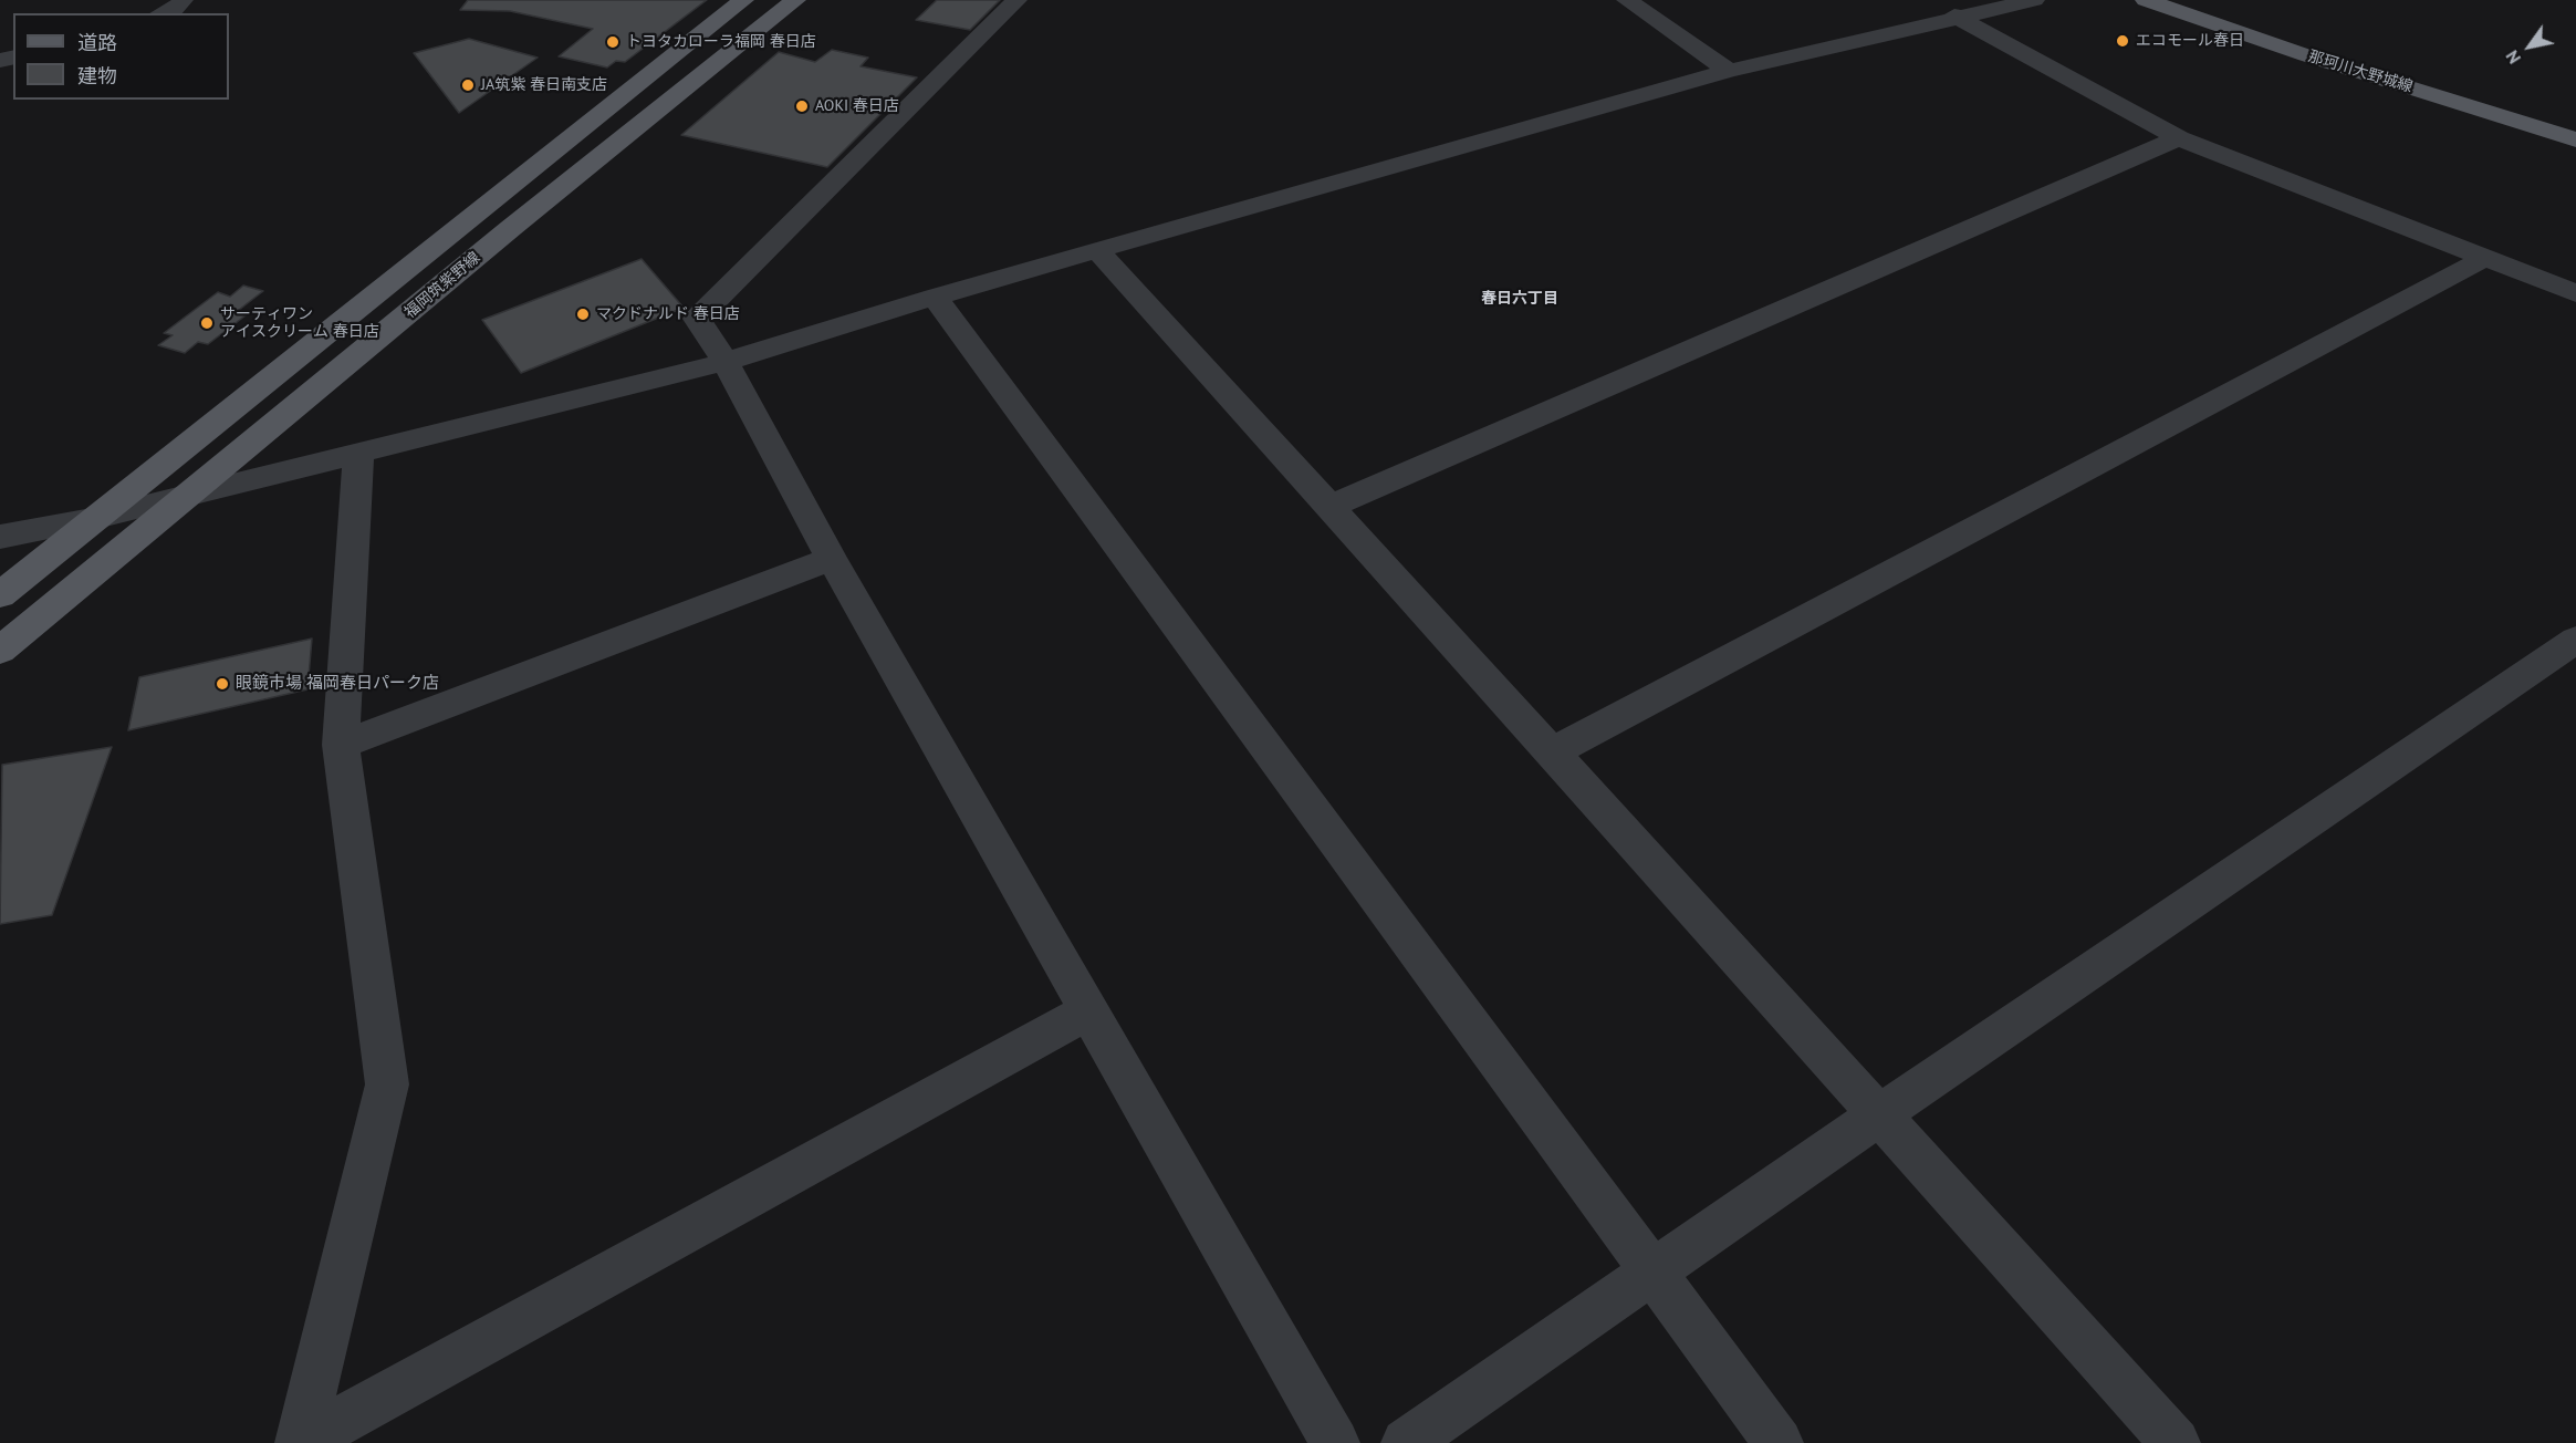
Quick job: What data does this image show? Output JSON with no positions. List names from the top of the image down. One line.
{"streets":{"main road":["那珂川大野城線","福岡筑紫野線"]},"districts":["春日六丁目"],"places":["エコモール春日","トヨタカローラ福岡 春日店","JA筑紫 春日南支店","AOKI 春日店","マクドナルド 春日店","サーティワン アイスクリーム 春日店","眼鏡市場 福岡春日パーク店"],"legend":["道路","建物"],"north":"bottom left"}
